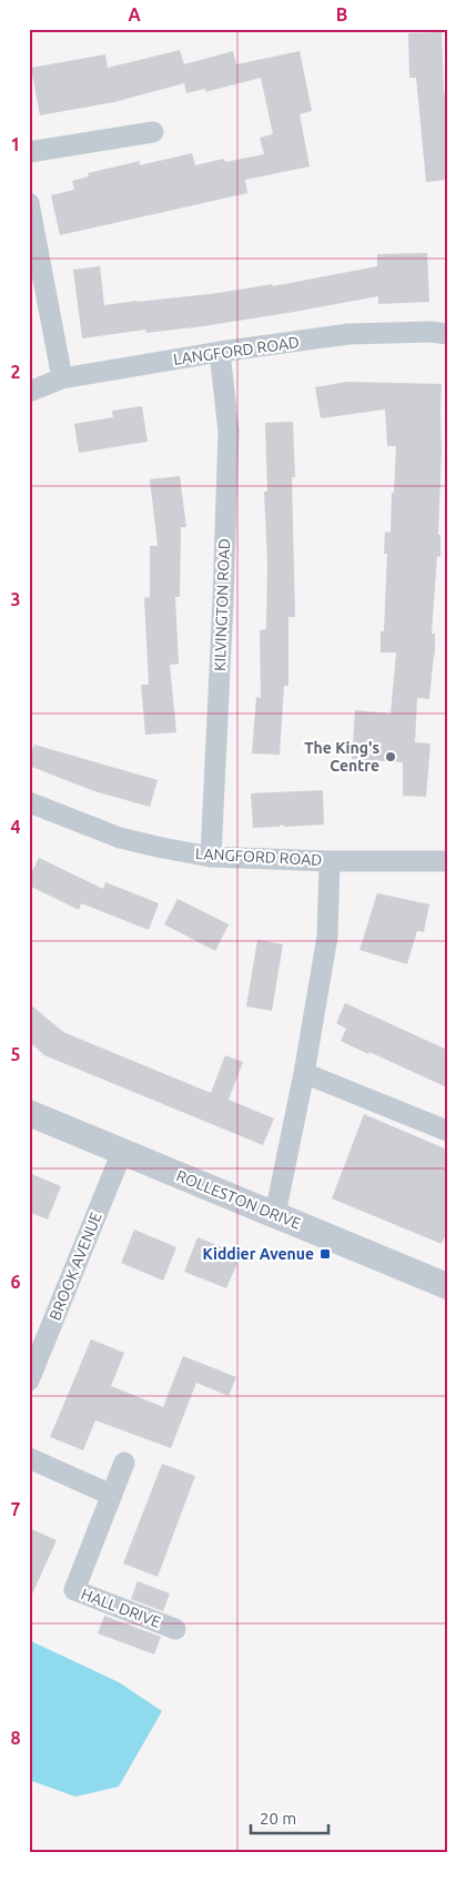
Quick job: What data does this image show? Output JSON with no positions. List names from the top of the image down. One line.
{"streets":{"street":["LANGFORD ROAD","KILVINGTON ROAD","ROLLESTON DRIVE","BROOK AVENUE","HALL DRIVE"]},"crossings":[["LANGFORD ROAD","KILVINGTON ROAD"],["ROLLESTON DRIVE","BROOK AVENUE"]],"places":{"other":["The King's Centre"],"transit":["Kiddier Avenue"]},"scale_bar":"20 m","grid":{"columns":["A","B"],"rows":["1","2","3","4","5","6","7","8"]}}
